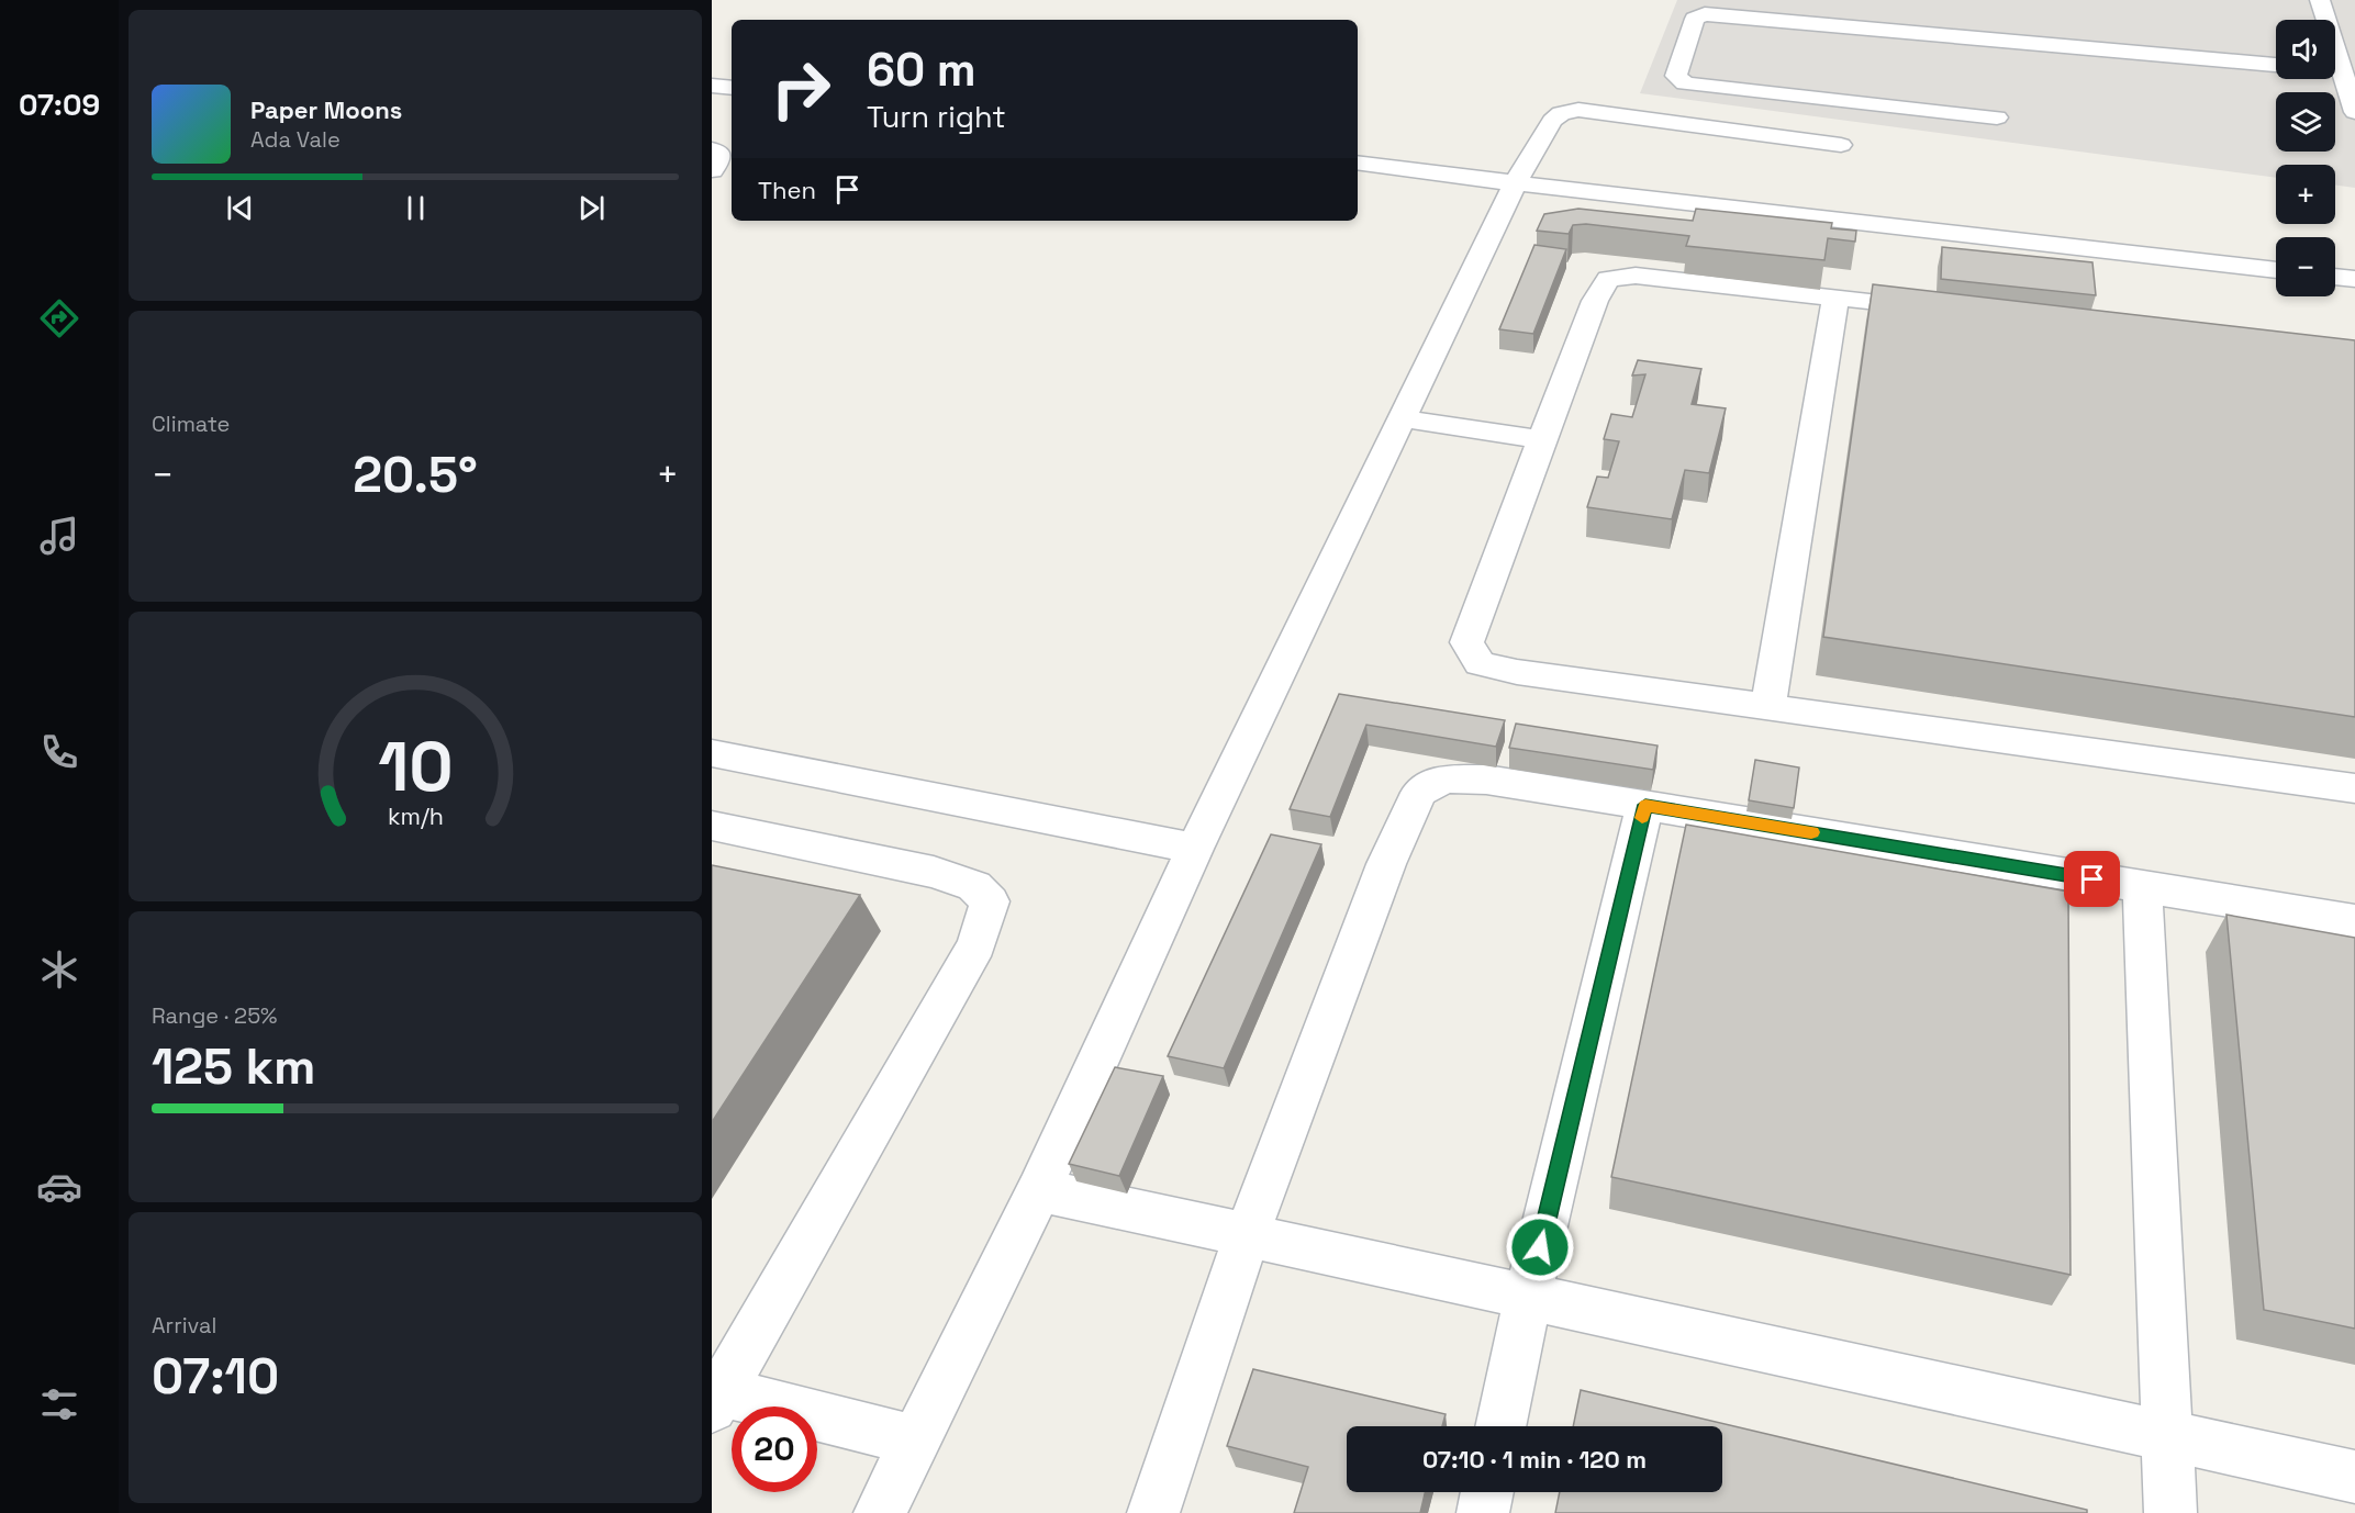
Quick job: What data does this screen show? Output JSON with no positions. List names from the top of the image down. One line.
{"page":{"tabs":"07:09","map_buttons":["+","−"],"turn":["60 m","Turn right"],"song":["Paper Moons","Ada Vale"],"then":"Then","tile":["Climate",["Range · 25%","125 km"],["Arrival","07:10"]],"heat":["−","20.5°","+"],"limit":"20","trip":"07:10 · 1 min · 120 m","gauge":["10","km/h"]}}
